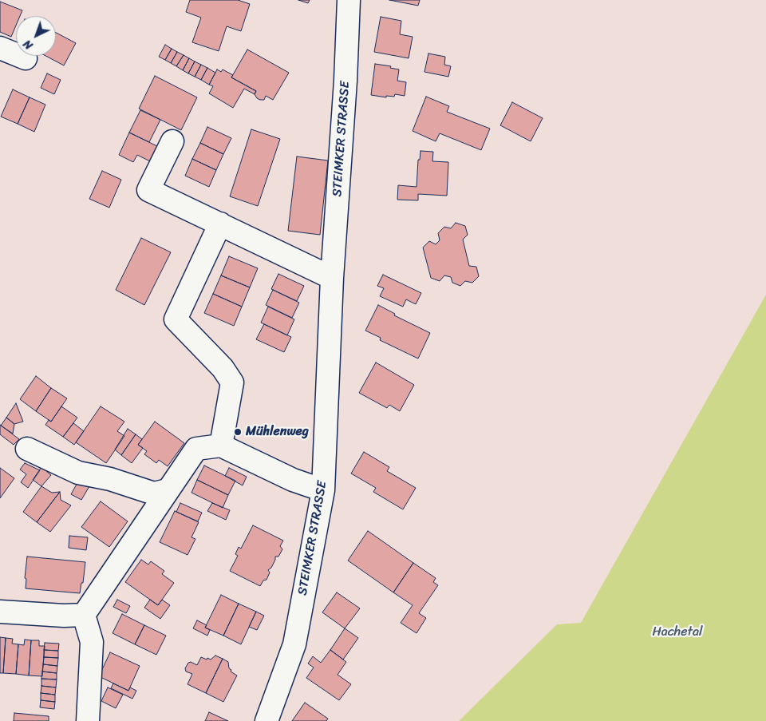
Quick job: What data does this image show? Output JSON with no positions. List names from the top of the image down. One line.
{"streets":{"street":["STEIMKER STRASSE"]},"parks":["Hachetal"],"places":["Mühlenweg"],"north":"bottom left"}
